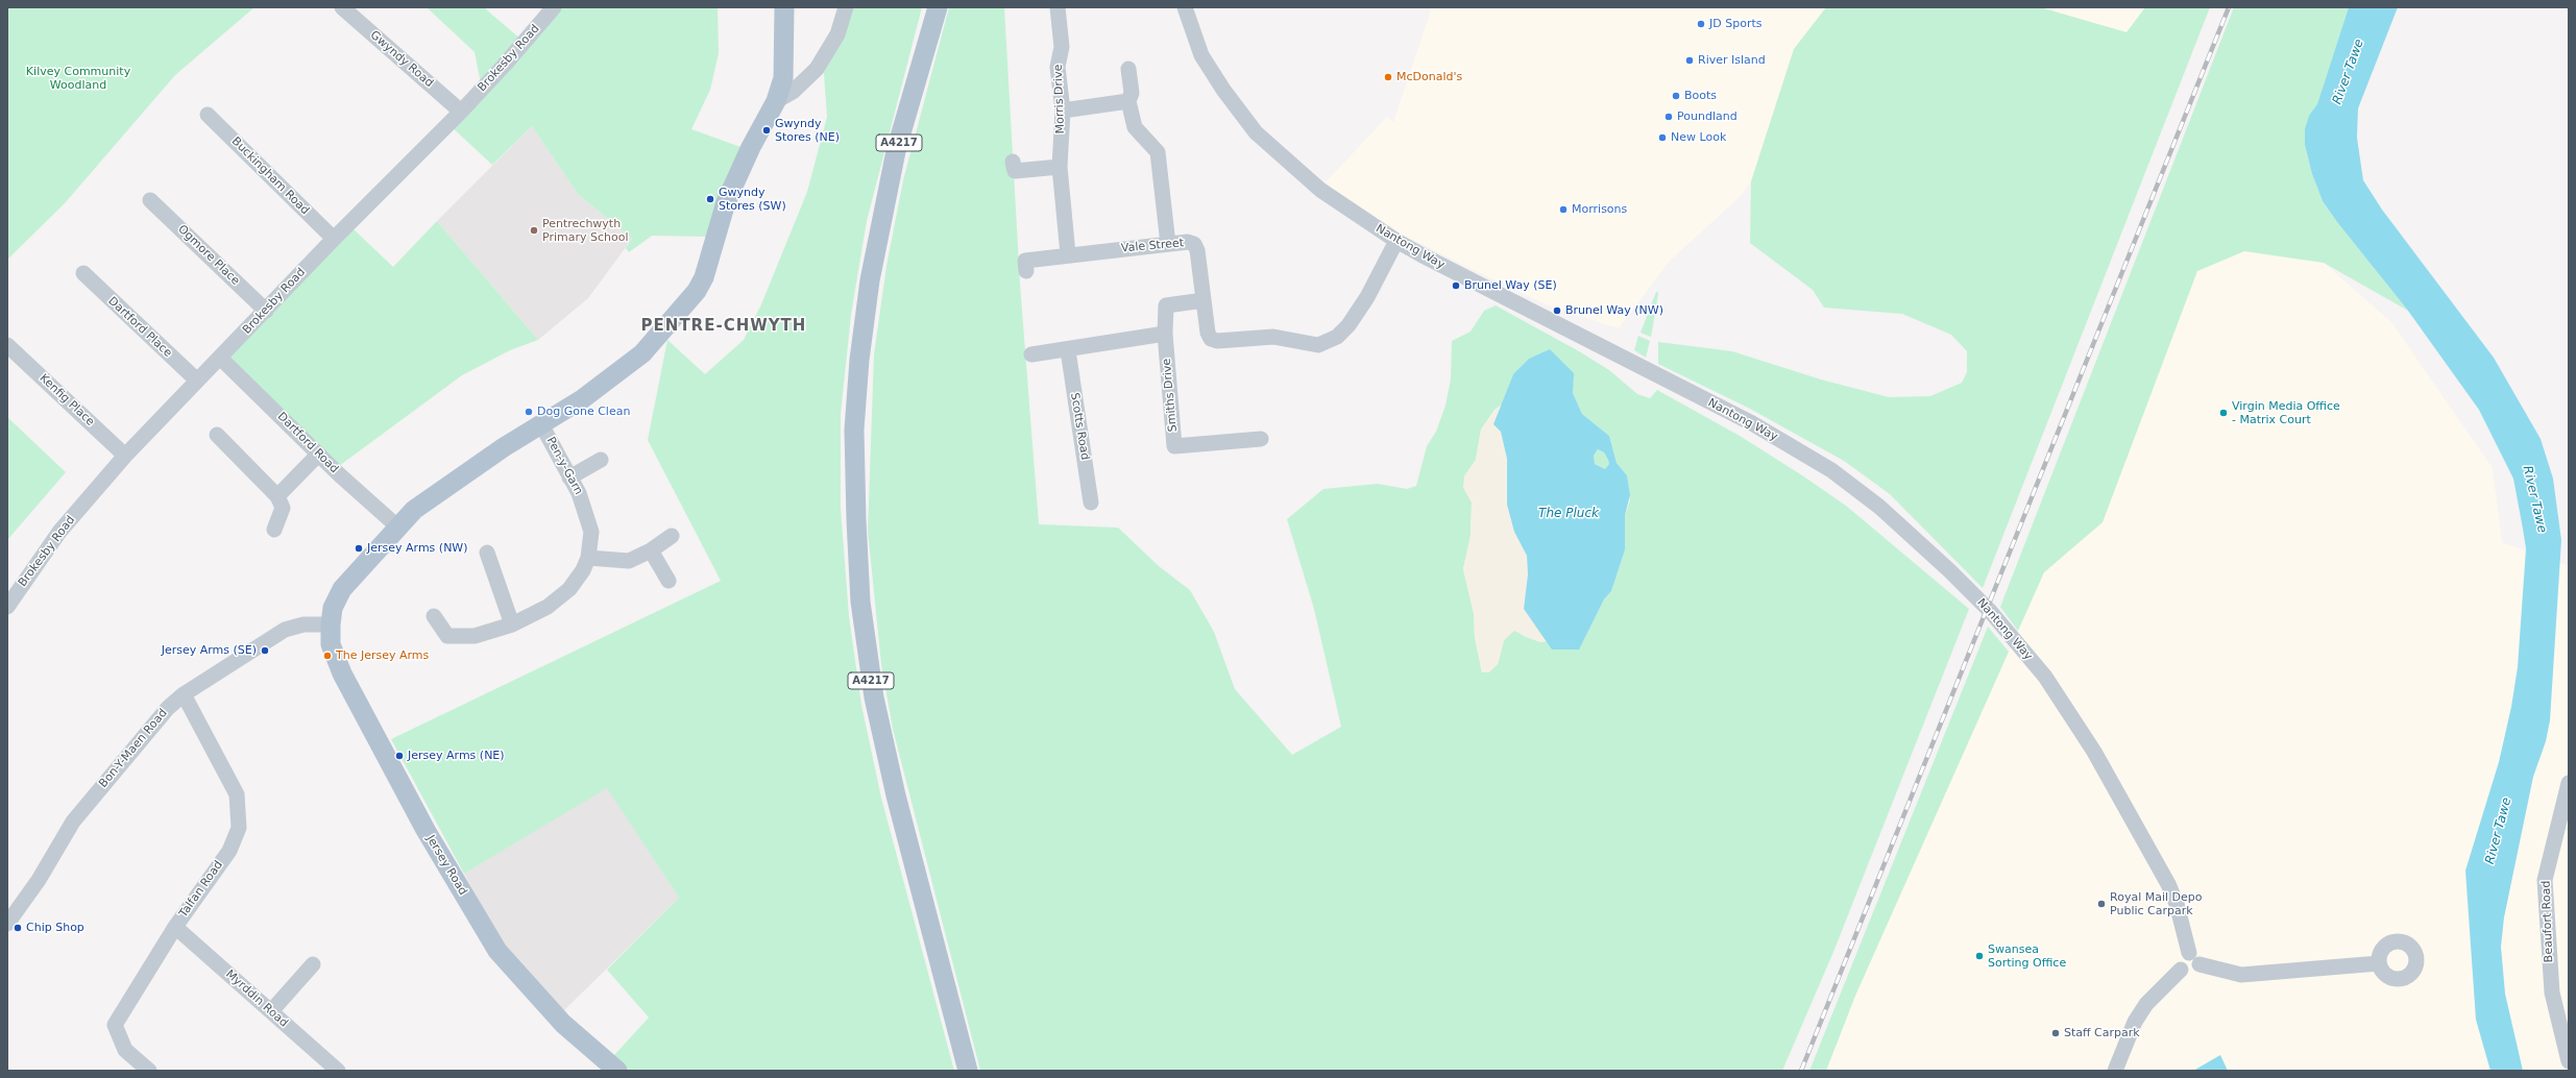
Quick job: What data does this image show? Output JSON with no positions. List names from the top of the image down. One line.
{"streets":{"main road":["A4217","Jersey Road"],"street":["Brokesby Road","Gwyndy Road","Morris Drive","Buckingham Road","Vale Street","Nantong Way","Ogmore Place","Dartford Place","Smiths Drive","Kenfig Place","Scotts Road","Dartford Road","Pen-y-Garn","Bon-Y-Maen Road","Talfan Road","Beaufort Road","Myrddin Road"]},"crossings":[["Brokesby Road","Gwyndy Road"],["Brokesby Road","Buckingham Road"],["Brokesby Road","Ogmore Place"],["Brokesby Road","Dartford Place"],["Brokesby Road","Kenfig Place"],["Brokesby Road","Dartford Road"],["Morris Drive","Vale Street"],["Vale Street","Nantong Way"],["Dartford Road","Jersey Road"],["Pen-y-Garn","Jersey Road"],["Bon-Y-Maen Road","Jersey Road"],["Bon-Y-Maen Road","Talfan Road"],["Talfan Road","Myrddin Road"]],"districts":["PENTRE-CHWYTH"],"water":["River Tawe","The Pluck"],"parks":["Kilvey Community Woodland"],"places":["JD Sports","River Island","McDonald's","Boots","Poundland","Gwyndy Stores (NE)","New Look","Gwyndy Stores (SW)","Morrisons","Pentrechwyth Primary School","Brunel Way (SE)","Brunel Way (NW)","Dog Gone Clean","Virgin Media Office - Matrix Court","Jersey Arms (NW)","Jersey Arms (SE)","The Jersey Arms","Jersey Arms (NE)","Royal Mail Depo Public Carpark","Chip Shop","Swansea Sorting Office","Staff Carpark"]}
